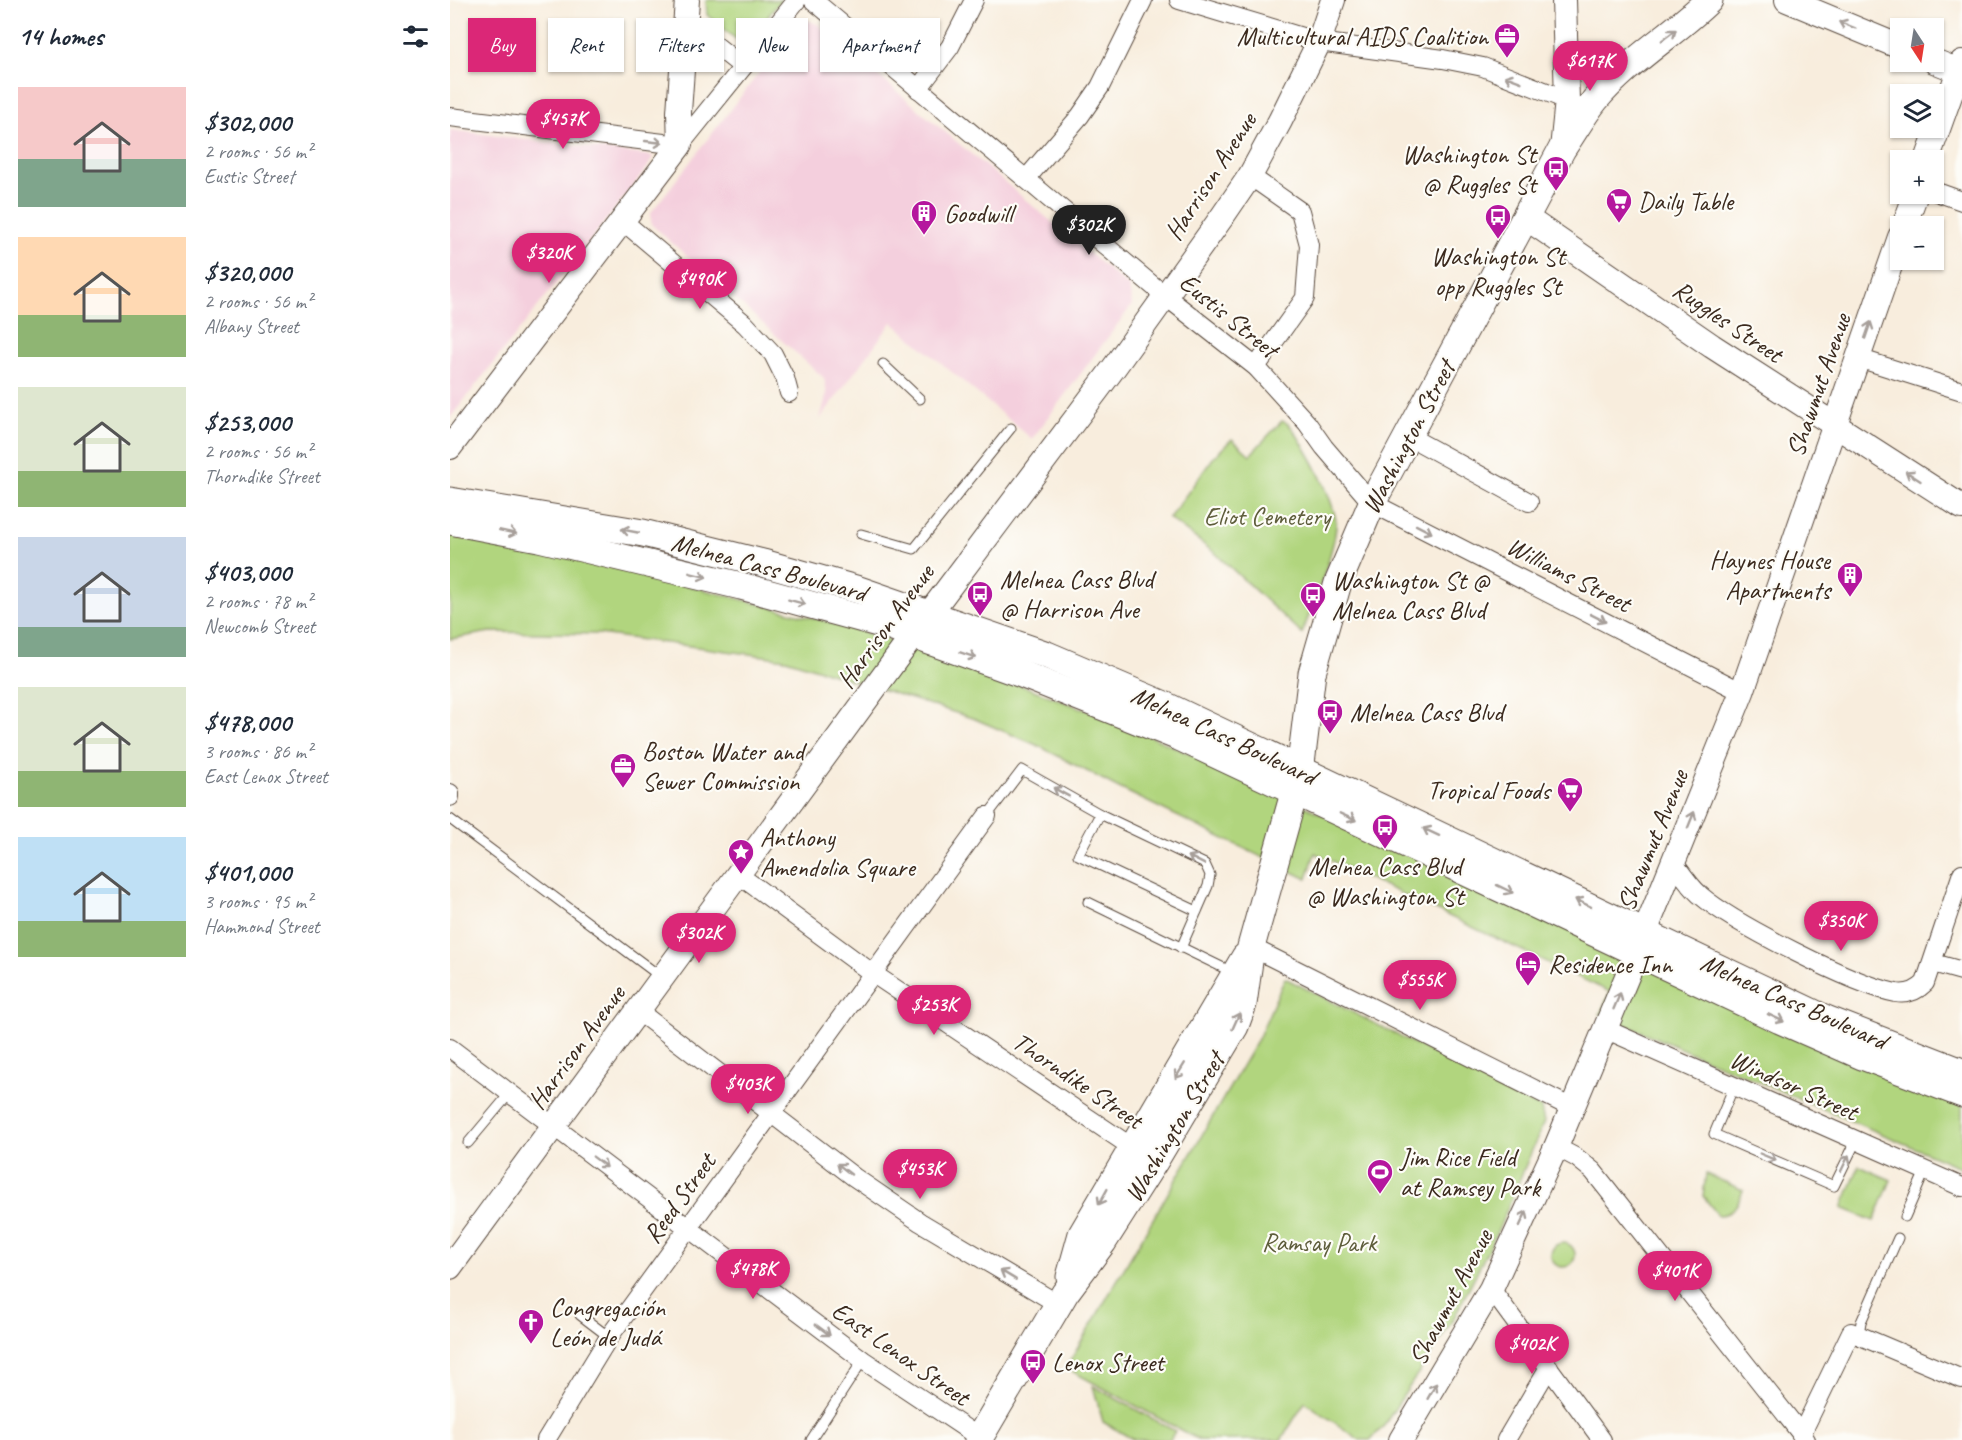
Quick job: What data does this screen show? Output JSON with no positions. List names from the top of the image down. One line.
{"streets":{"main road":["Harrison Avenue","Ruggles Street","Shawmut Avenue","Washington Street","Melnea Cass Boulevard"],"street":["Eustis Street","Williams Street","Thorndike Street","Windsor Street","Reed Street","East Lenox Street"]},"crossings":[["Harrison Avenue","Eustis Street"],["Harrison Avenue","Melnea Cass Boulevard"],["Harrison Avenue","Thorndike Street"],["Harrison Avenue","East Lenox Street"],["Eustis Street","Washington Street"],["Eustis Street","Williams Street"],["Ruggles Street","Shawmut Avenue"],["Ruggles Street","Washington Street"],["Shawmut Avenue","Melnea Cass Boulevard"],["Shawmut Avenue","Williams Street"],["Shawmut Avenue","Windsor Street"],["Washington Street","Melnea Cass Boulevard"],["Washington Street","Williams Street"],["Washington Street","Thorndike Street"],["Washington Street","East Lenox Street"],["Thorndike Street","Reed Street"],["Reed Street","East Lenox Street"]],"one_way":["Shawmut Avenue"],"parks":["Eliot Cemetery","Ramsay Park"],"places":{"office":["Multicultural AIDS Coalition","Boston Water and Sewer Commission"],"bus stop":["Washington St @ Ruggles St","Washington St opp Ruggles St","Melnea Cass Blvd @ Harrison Ave","Washington St @ Melnea Cass Blvd","Melnea Cass Blvd","Melnea Cass Blvd @ Washington St","Lenox Street"],"supermarket":["Daily Table","Tropical Foods"],"building":["Goodwill","Haynes House Apartments"],"place":["Anthony Amendolia Square"],"hotel":["Residence Inn"],"sports":["Jim Rice Field at Ramsey Park"],"church":["Congregación León de Judá"]},"north":"bottom","page":{"heading":"14 homes","map_buttons":["+","−"],"chip":["Buy","Rent","Filters","New","Apartment"],"price":["$617K","$457K","$302K","$320K","$490K","$350K","$302K","$555K","$253K","$403K","$453K","$478K","$401K","$402K"],"list":[{"name":"$302,000","note":"2 rooms · 56 m² · Eustis Street"},{"name":"$320,000","note":"2 rooms · 56 m² · Albany Street"},{"name":"$253,000","note":"2 rooms · 56 m² · Thorndike Street"},{"name":"$403,000","note":"2 rooms · 78 m² · Newcomb Street"},{"name":"$478,000","note":"3 rooms · 86 m² · East Lenox Street"},{"name":"$401,000","note":"3 rooms · 95 m² · Hammond Street"}]}}
